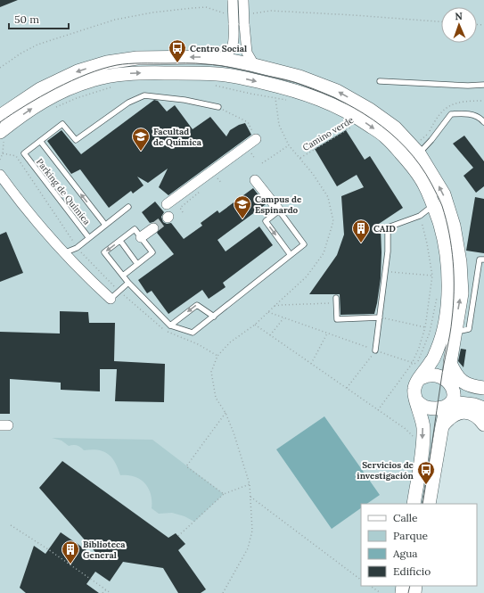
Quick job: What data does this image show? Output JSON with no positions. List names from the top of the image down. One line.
{"streets":{"lane":["Parking de Química"],"path":["Camino verde"]},"places":{"bus stop":["Centro Social","Servicios de investigación"],"school or university":["Facultad de Química","Campus de Espinardo"],"building":["CAID","Biblioteca General"]},"legend":["Calle","Parque","Agua","Edificio"],"scale_bar":"50 m","north":"top"}
